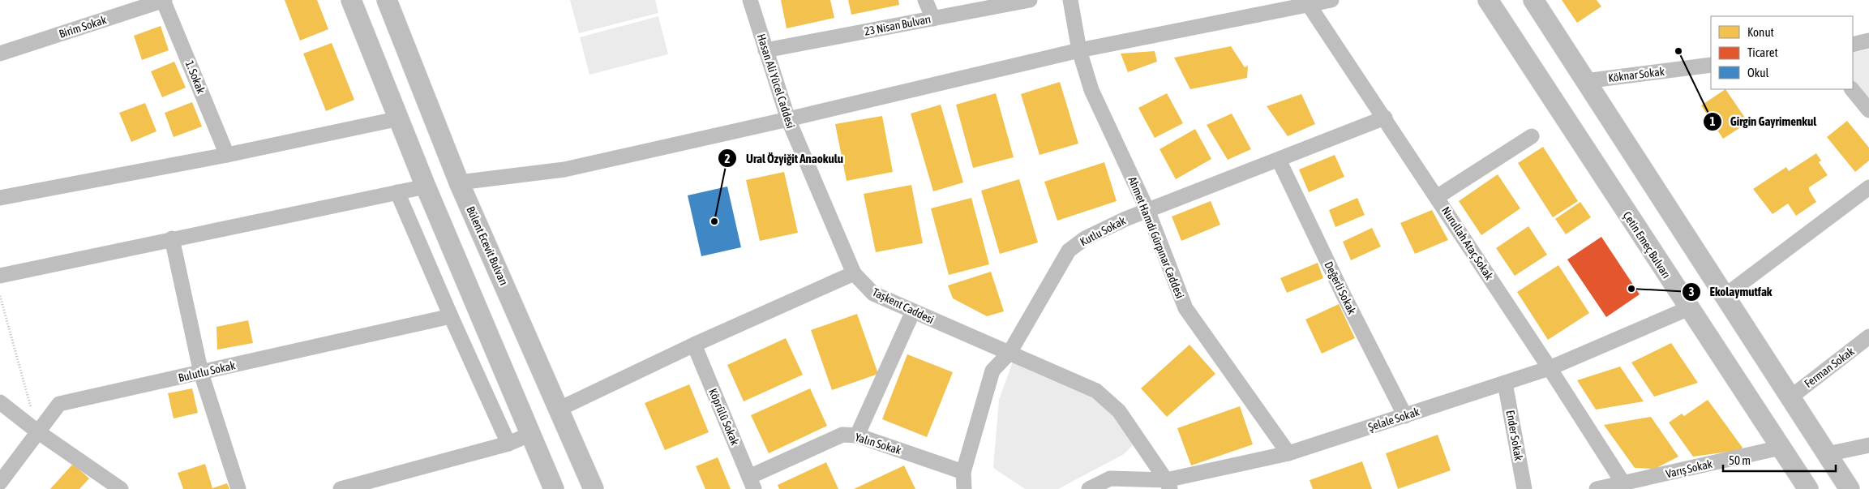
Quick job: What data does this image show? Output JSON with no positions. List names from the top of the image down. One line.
{"streets":{"main road":["Çetin Emeç Bulvarı","Bülent Ecevit Bulvarı"],"street":["23 Nisan Bulvarı","Birim Sokak","Köknar Sokak","1. Sokak","Hasan Ali Yücel Caddesi","Kutlu Sokak","Ahmet Hamdi Gürpınar Caddesi","Nurullah Ataç Sokak","Değerli Sokak","Taşkent Caddesi","Ferman Sokak","Bulutlu Sokak","Köprülü Sokak","Şelale Sokak","Ender Sokak","Yalın Sokak","Varış Sokak"]},"crossings":[["23 Nisan Bulvarı","Hasan Ali Yücel Caddesi"],["Birim Sokak","1. Sokak"],["Hasan Ali Yücel Caddesi","Taşkent Caddesi"],["Kutlu Sokak","Ahmet Hamdi Gürpınar Caddesi"],["Kutlu Sokak","Nurullah Ataç Sokak"],["Kutlu Sokak","Değerli Sokak"],["Kutlu Sokak","Taşkent Caddesi"],["Kutlu Sokak","Yalın Sokak"],["Ahmet Hamdi Gürpınar Caddesi","Şelale Sokak"],["Nurullah Ataç Sokak","Şelale Sokak"],["Nurullah Ataç Sokak","Varış Sokak"],["Çetin Emeç Bulvarı","Şelale Sokak"],["Çetin Emeç Bulvarı","Varış Sokak"],["Değerli Sokak","Şelale Sokak"],["Taşkent Caddesi","Şelale Sokak"],["Köprülü Sokak","Yalın Sokak"],["Şelale Sokak","Ender Sokak"]],"places":["Girgin Gayrimenkul","Ural Özyiğit Anaokulu","Ekolaymutfak"],"legend":["Konut","Ticaret","Okul"],"scale_bar":"50 m"}
